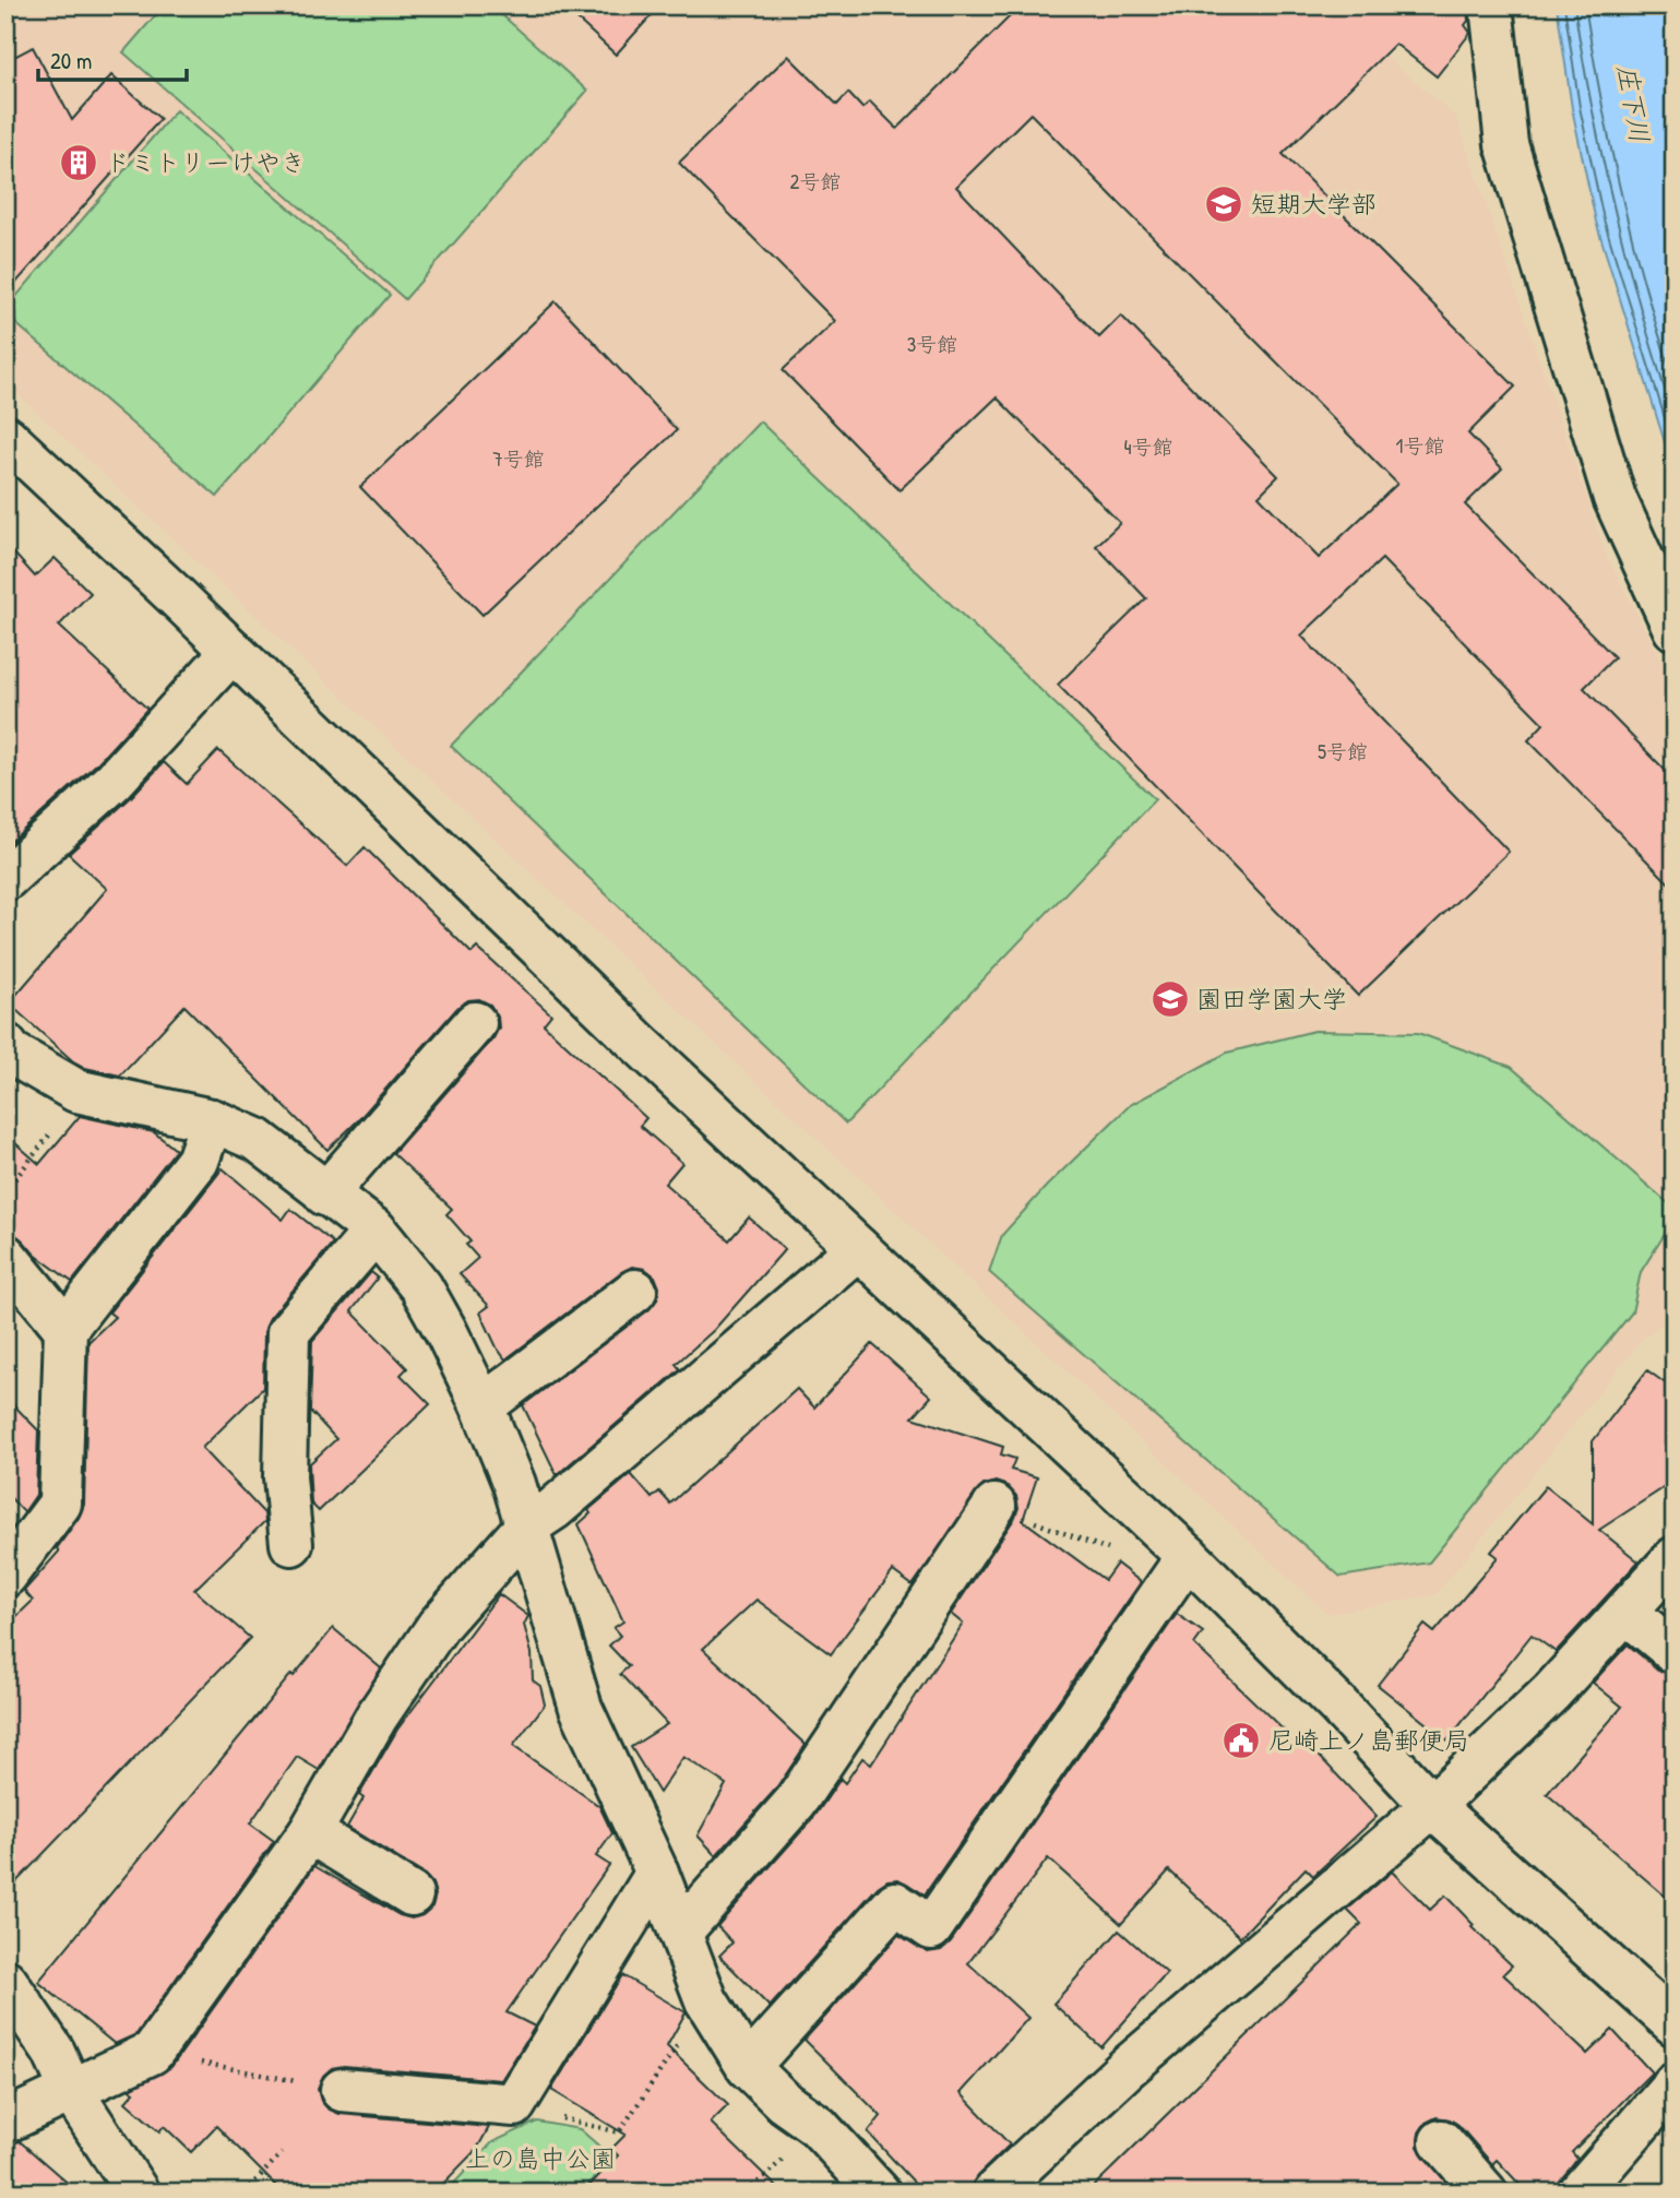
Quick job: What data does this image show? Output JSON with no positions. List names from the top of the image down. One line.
{"water":["庄下川"],"parks":["上の島中公園"],"places":{"building":["ドミトリーけやき"],"school or university":["短期大学部","園田学園大学"],"public building":["尼崎上ノ島郵便局"]},"house_numbers":["2号館","3号館","1号館","4号館","7号館","5号館"],"scale_bar":"20 m"}
